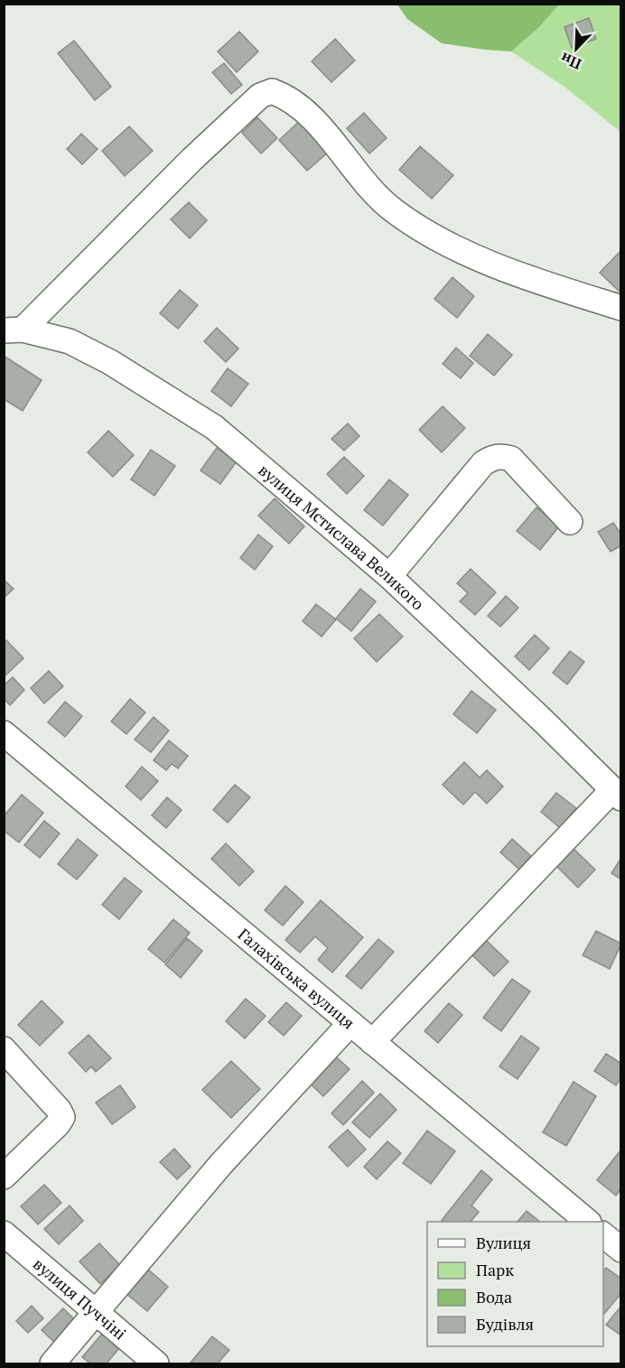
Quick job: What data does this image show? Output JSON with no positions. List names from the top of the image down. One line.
{"streets":{"street":["вулиця Мстислава Великого","Галахівська вулиця","вулиця Пуччіні"]},"legend":["Вулиця","Парк","Вода","Будівля"],"north":"bottom left"}
